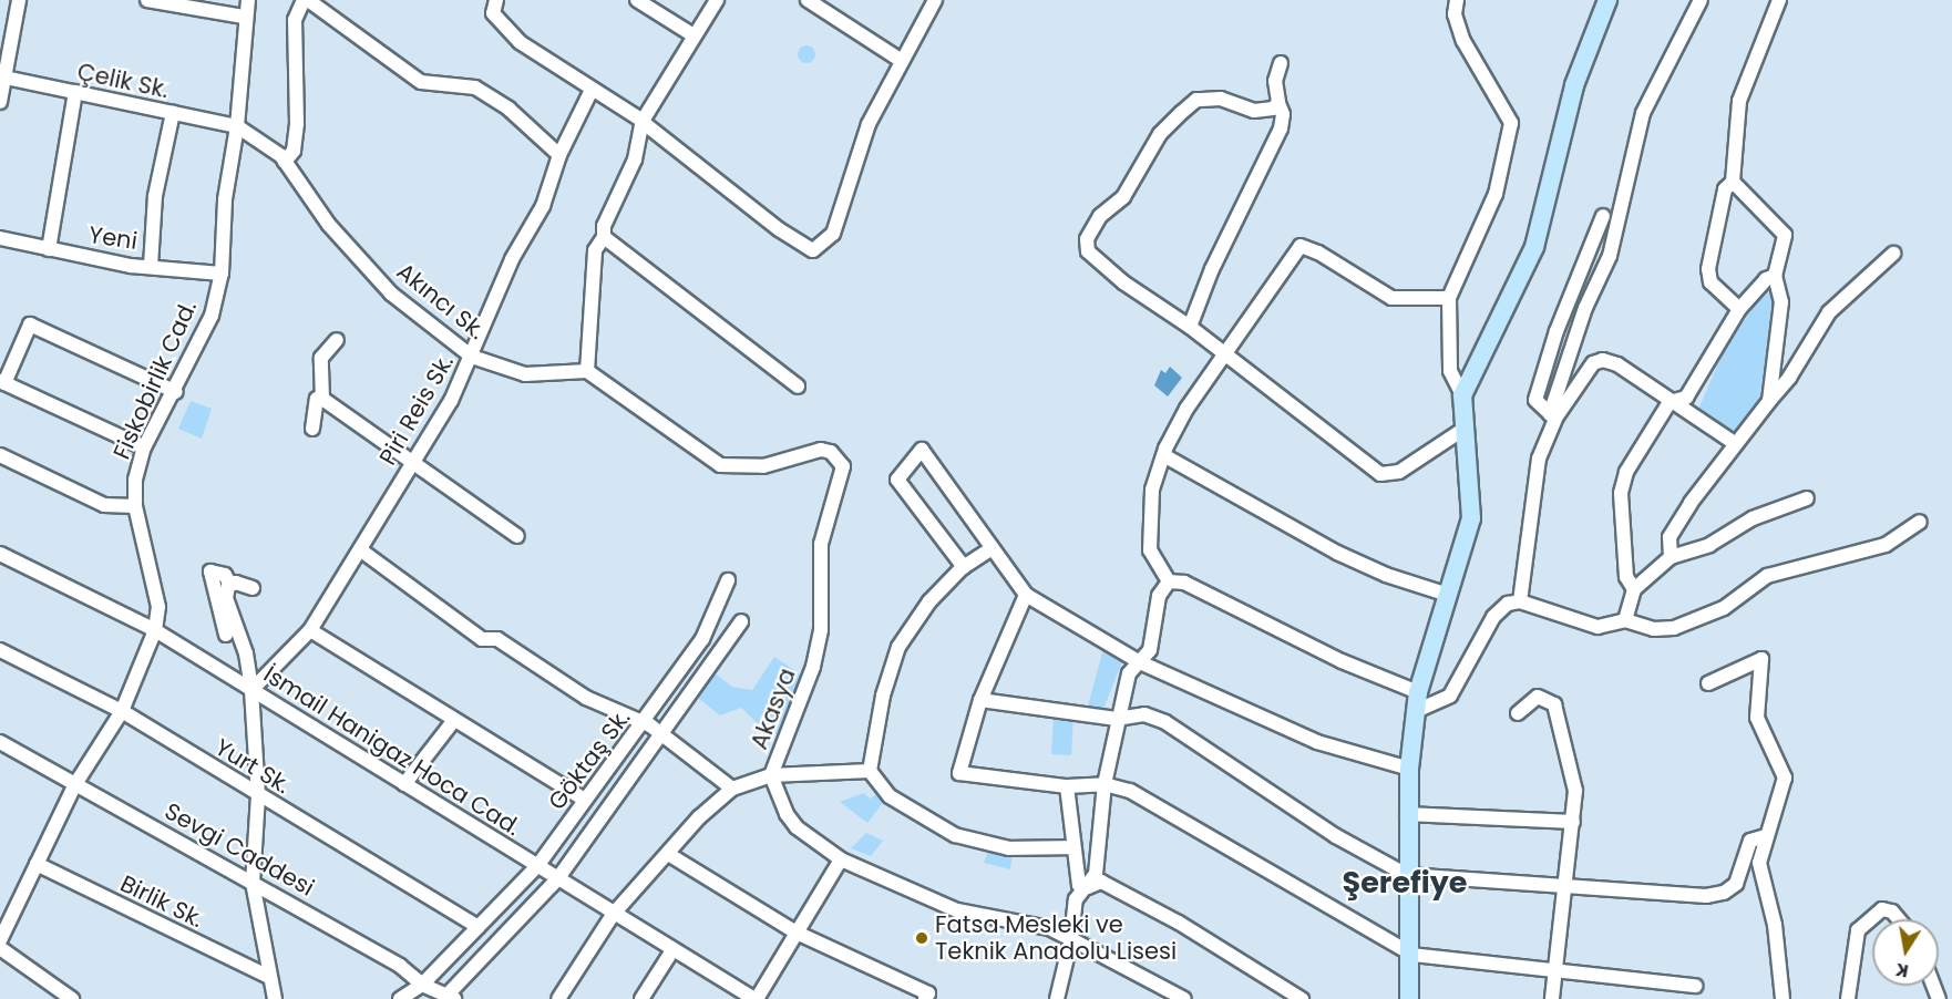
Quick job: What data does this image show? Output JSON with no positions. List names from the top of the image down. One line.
{"streets":{"street":["Çelik Sk.","Yeni","Akıncı Sk.","Fiskobirlik Cad.","Piri Reis Sk.","Akasya","İsmail Hanigaz Hoca Cad.","Göktaş Sk.","Yurt Sk.","Sevgi Caddesi","Birlik Sk."]},"crossings":[["Çelik Sk.","Akıncı Sk."],["Çelik Sk.","Fiskobirlik Cad."],["Yeni","Fiskobirlik Cad."],["Akıncı Sk.","Fiskobirlik Cad."],["Akıncı Sk.","Piri Reis Sk."],["Akıncı Sk.","Akasya"],["Fiskobirlik Cad.","İsmail Hanigaz Hoca Cad."],["Fiskobirlik Cad.","Yurt Sk."],["Fiskobirlik Cad.","Sevgi Caddesi"],["Fiskobirlik Cad.","Birlik Sk."],["Piri Reis Sk.","İsmail Hanigaz Hoca Cad."],["Akasya","İsmail Hanigaz Hoca Cad."],["İsmail Hanigaz Hoca Cad.","Göktaş Sk."],["Göktaş Sk.","Yurt Sk."],["Göktaş Sk.","Sevgi Caddesi"]],"districts":["Şerefiye"],"places":["Fatsa Mesleki ve Teknik Anadolu Lisesi"],"north":"bottom"}
